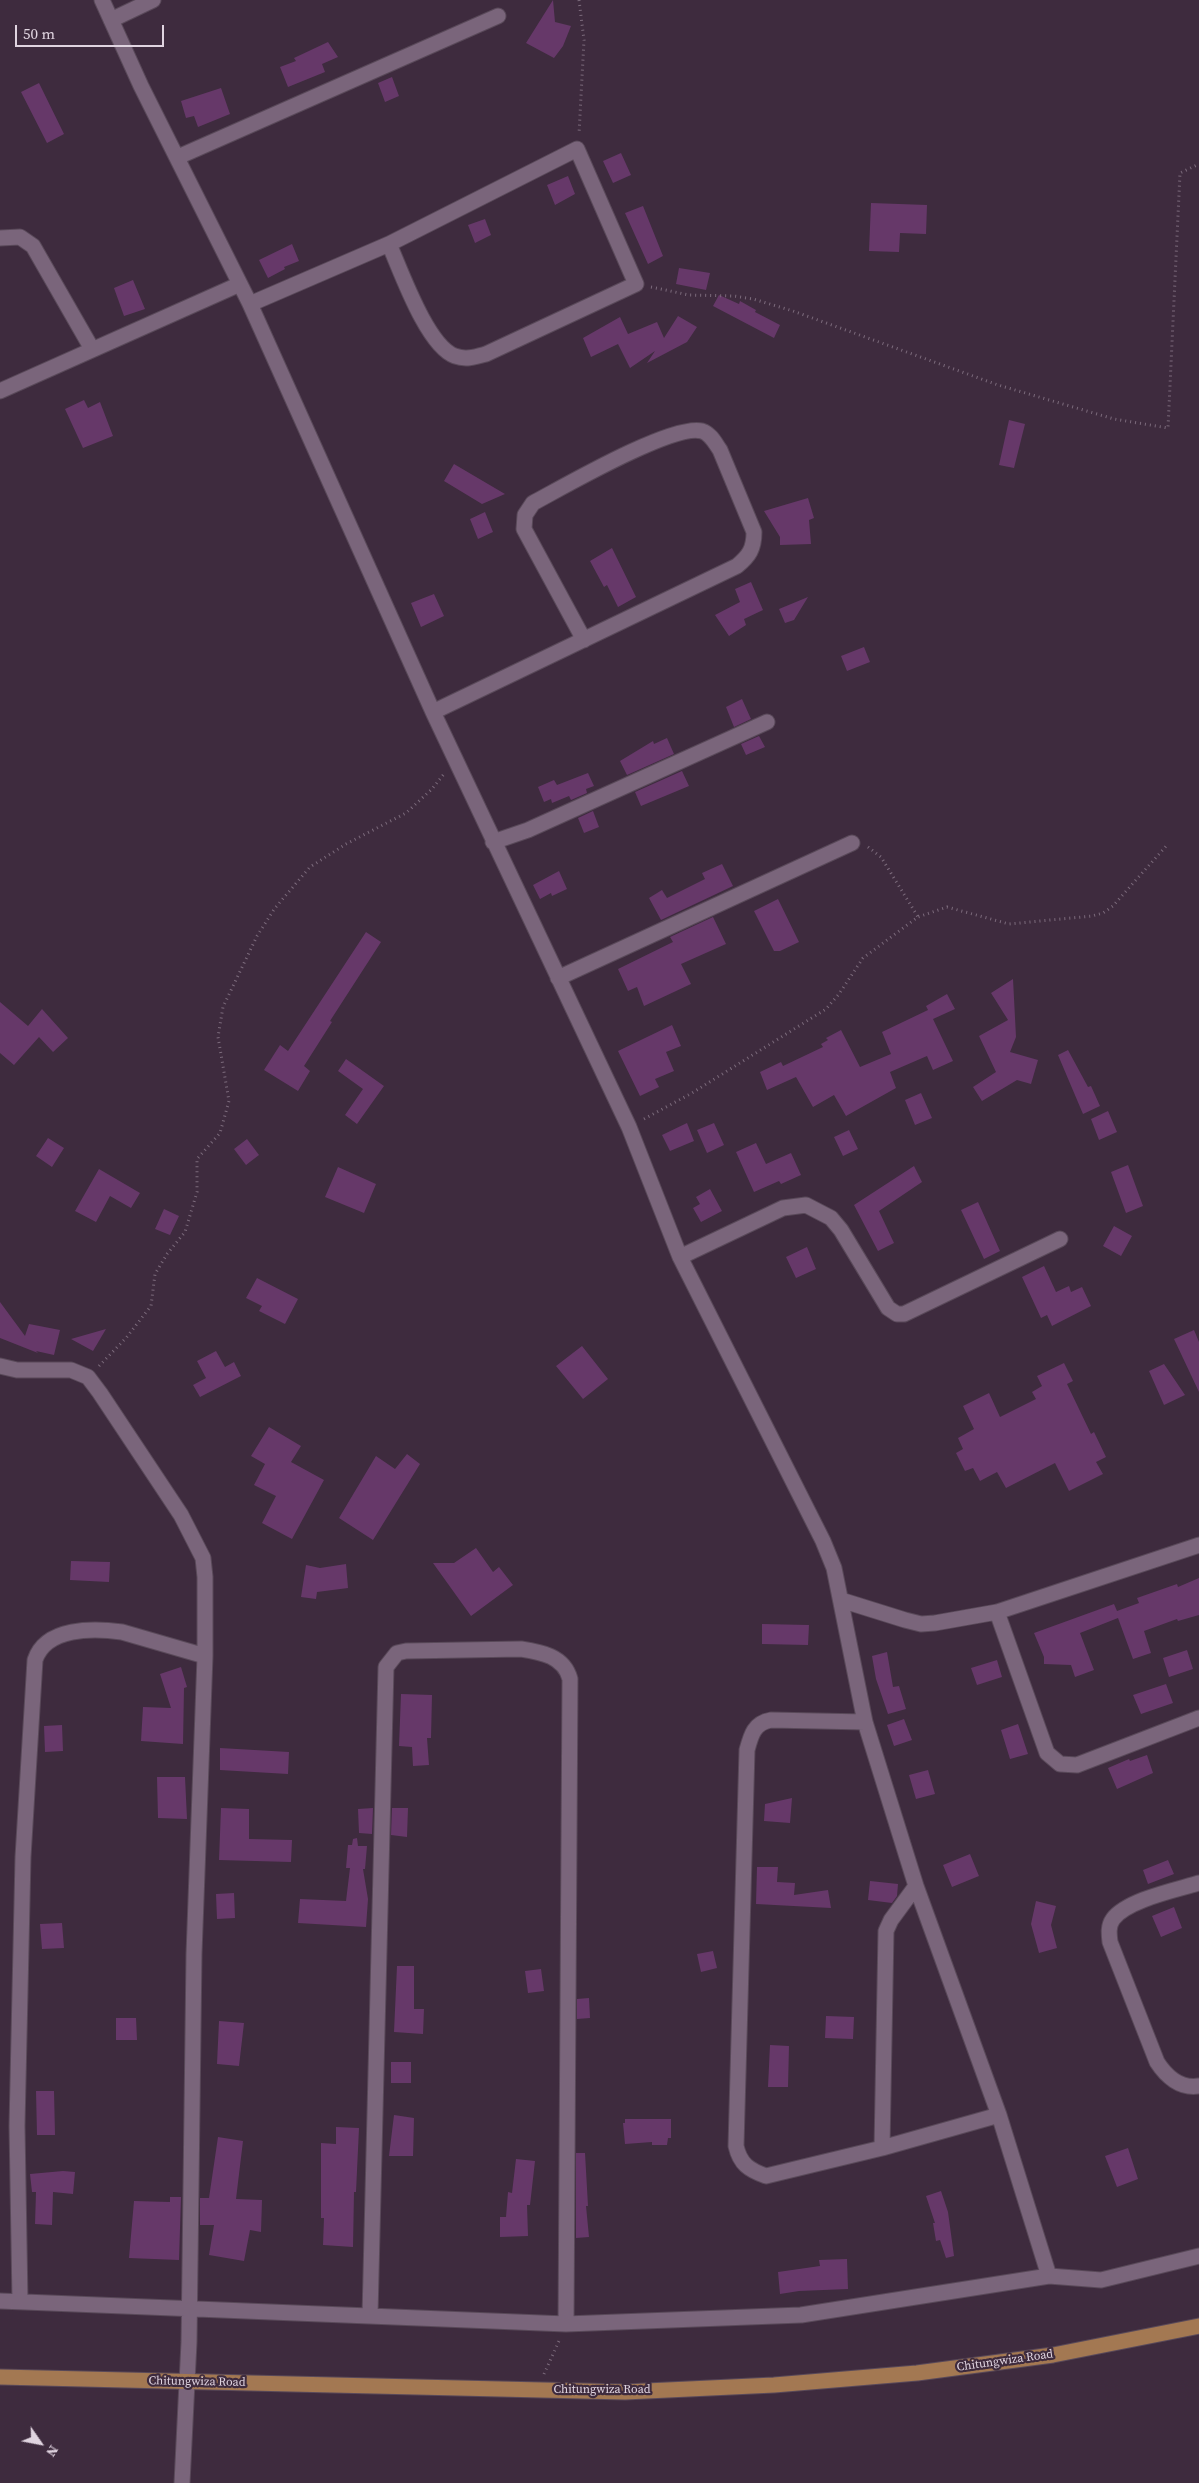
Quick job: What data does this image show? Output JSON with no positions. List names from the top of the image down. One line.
{"streets":{"main road":["Chitungwiza Road"]},"scale_bar":"50 m","north":"bottom right"}
